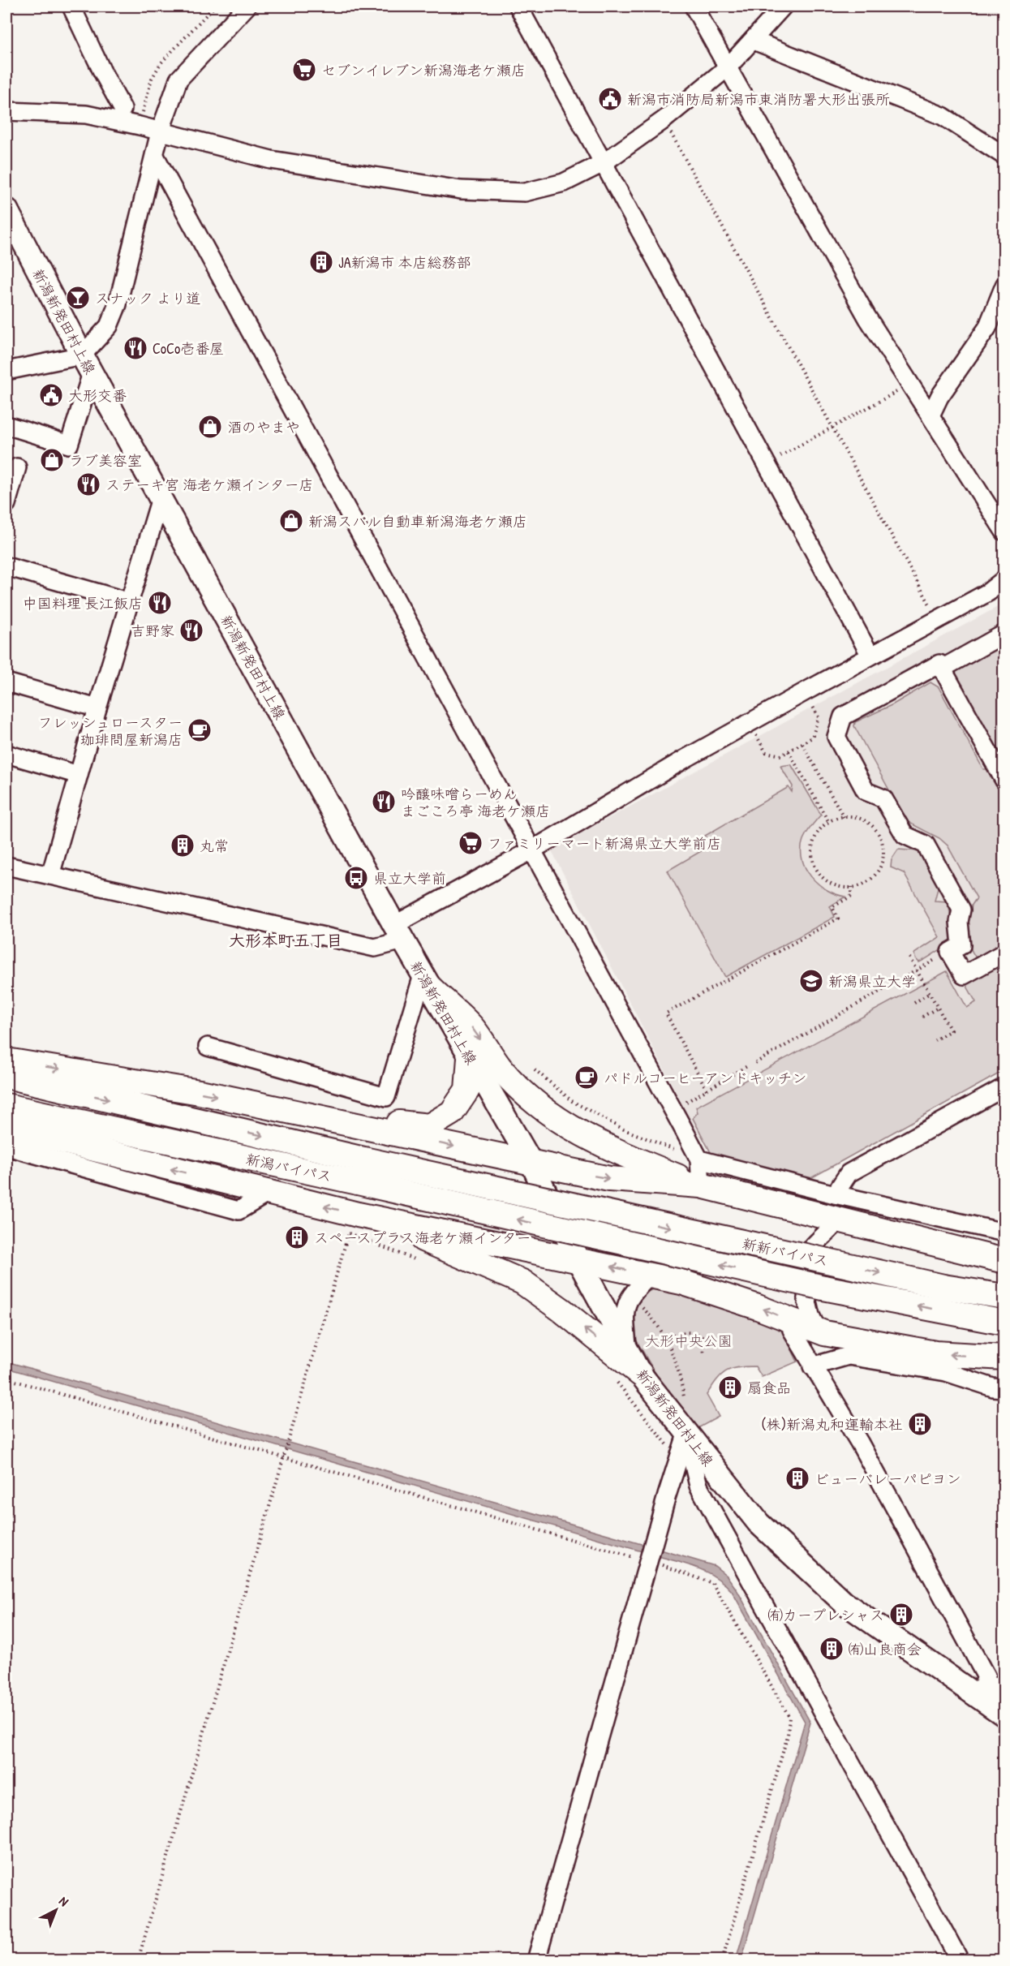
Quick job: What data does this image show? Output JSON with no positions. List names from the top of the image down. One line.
{"streets":{"highway":["新潟バイパス","新新バイパス"],"main road":["新潟新発田村上線"]},"crossings":[["新潟バイパス","新新バイパス"]],"districts":["大形本町五丁目"],"parks":["大形中央公園"],"places":{"supermarket":["セブンイレブン新潟海老ケ瀬店","ファミリーマート新潟県立大学前店"],"public building":["新潟市消防局新潟市東消防署大形出張所","大形交番"],"building":["JA新潟市 本店総務部","丸常","スペースプラス海老ケ瀬インター","扇食品","(株)新潟丸和運輸本社","ビューバレーパピヨン","㈲カープレシャス","㈲山良商会"],"bar":["スナック より道"],"restaurant":["CoCo壱番屋","ステーキ宮 海老ケ瀬インター店","中国料理 長江飯店","吉野家","吟醸味噌らーめん まごころ亭 海老ケ瀬店"],"shop":["酒のやまや","ラブ美容室","新潟スバル自動車新潟海老ケ瀬店"],"cafe":["フレッシュロースター 珈琲問屋新潟店","パドルコーヒーアンドキッチン"],"bus stop":["県立大学前"],"school or university":["新潟県立大学"]},"north":"top right"}
